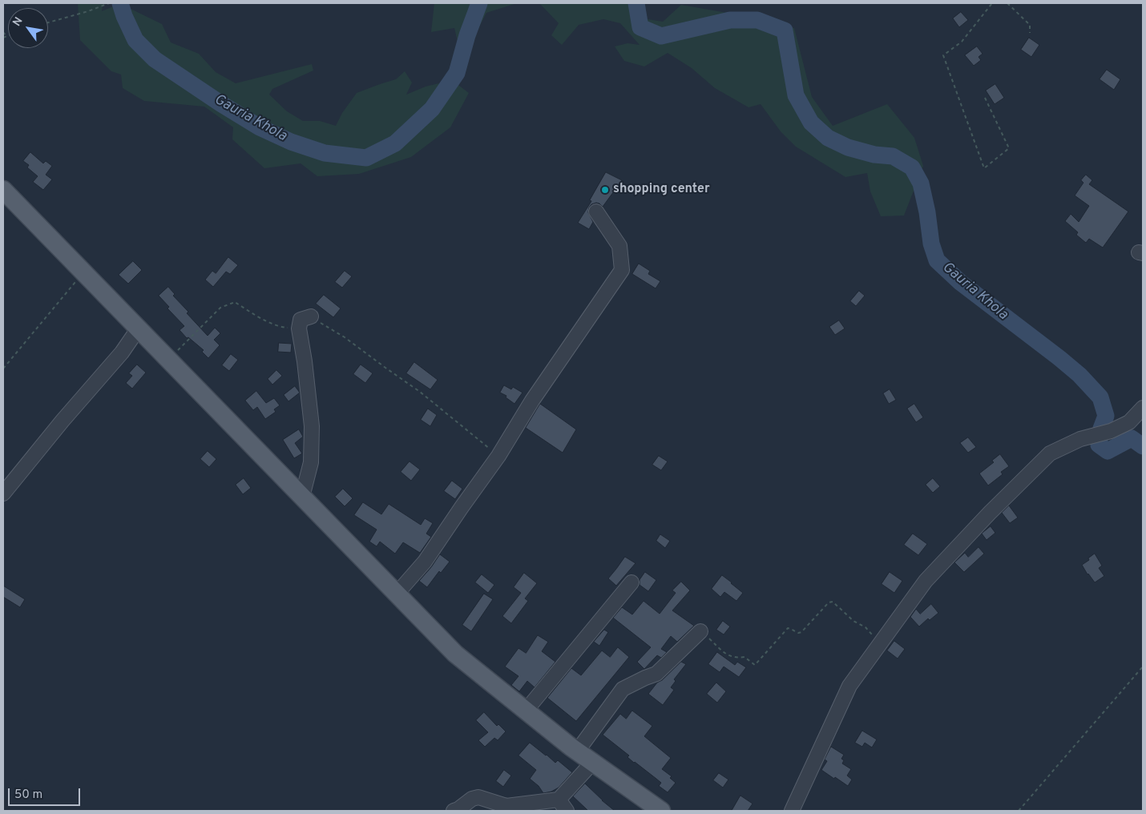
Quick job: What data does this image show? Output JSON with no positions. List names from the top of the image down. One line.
{"water":["Gauria Khola"],"places":["shopping center"],"scale_bar":"50 m","north":"top left"}
